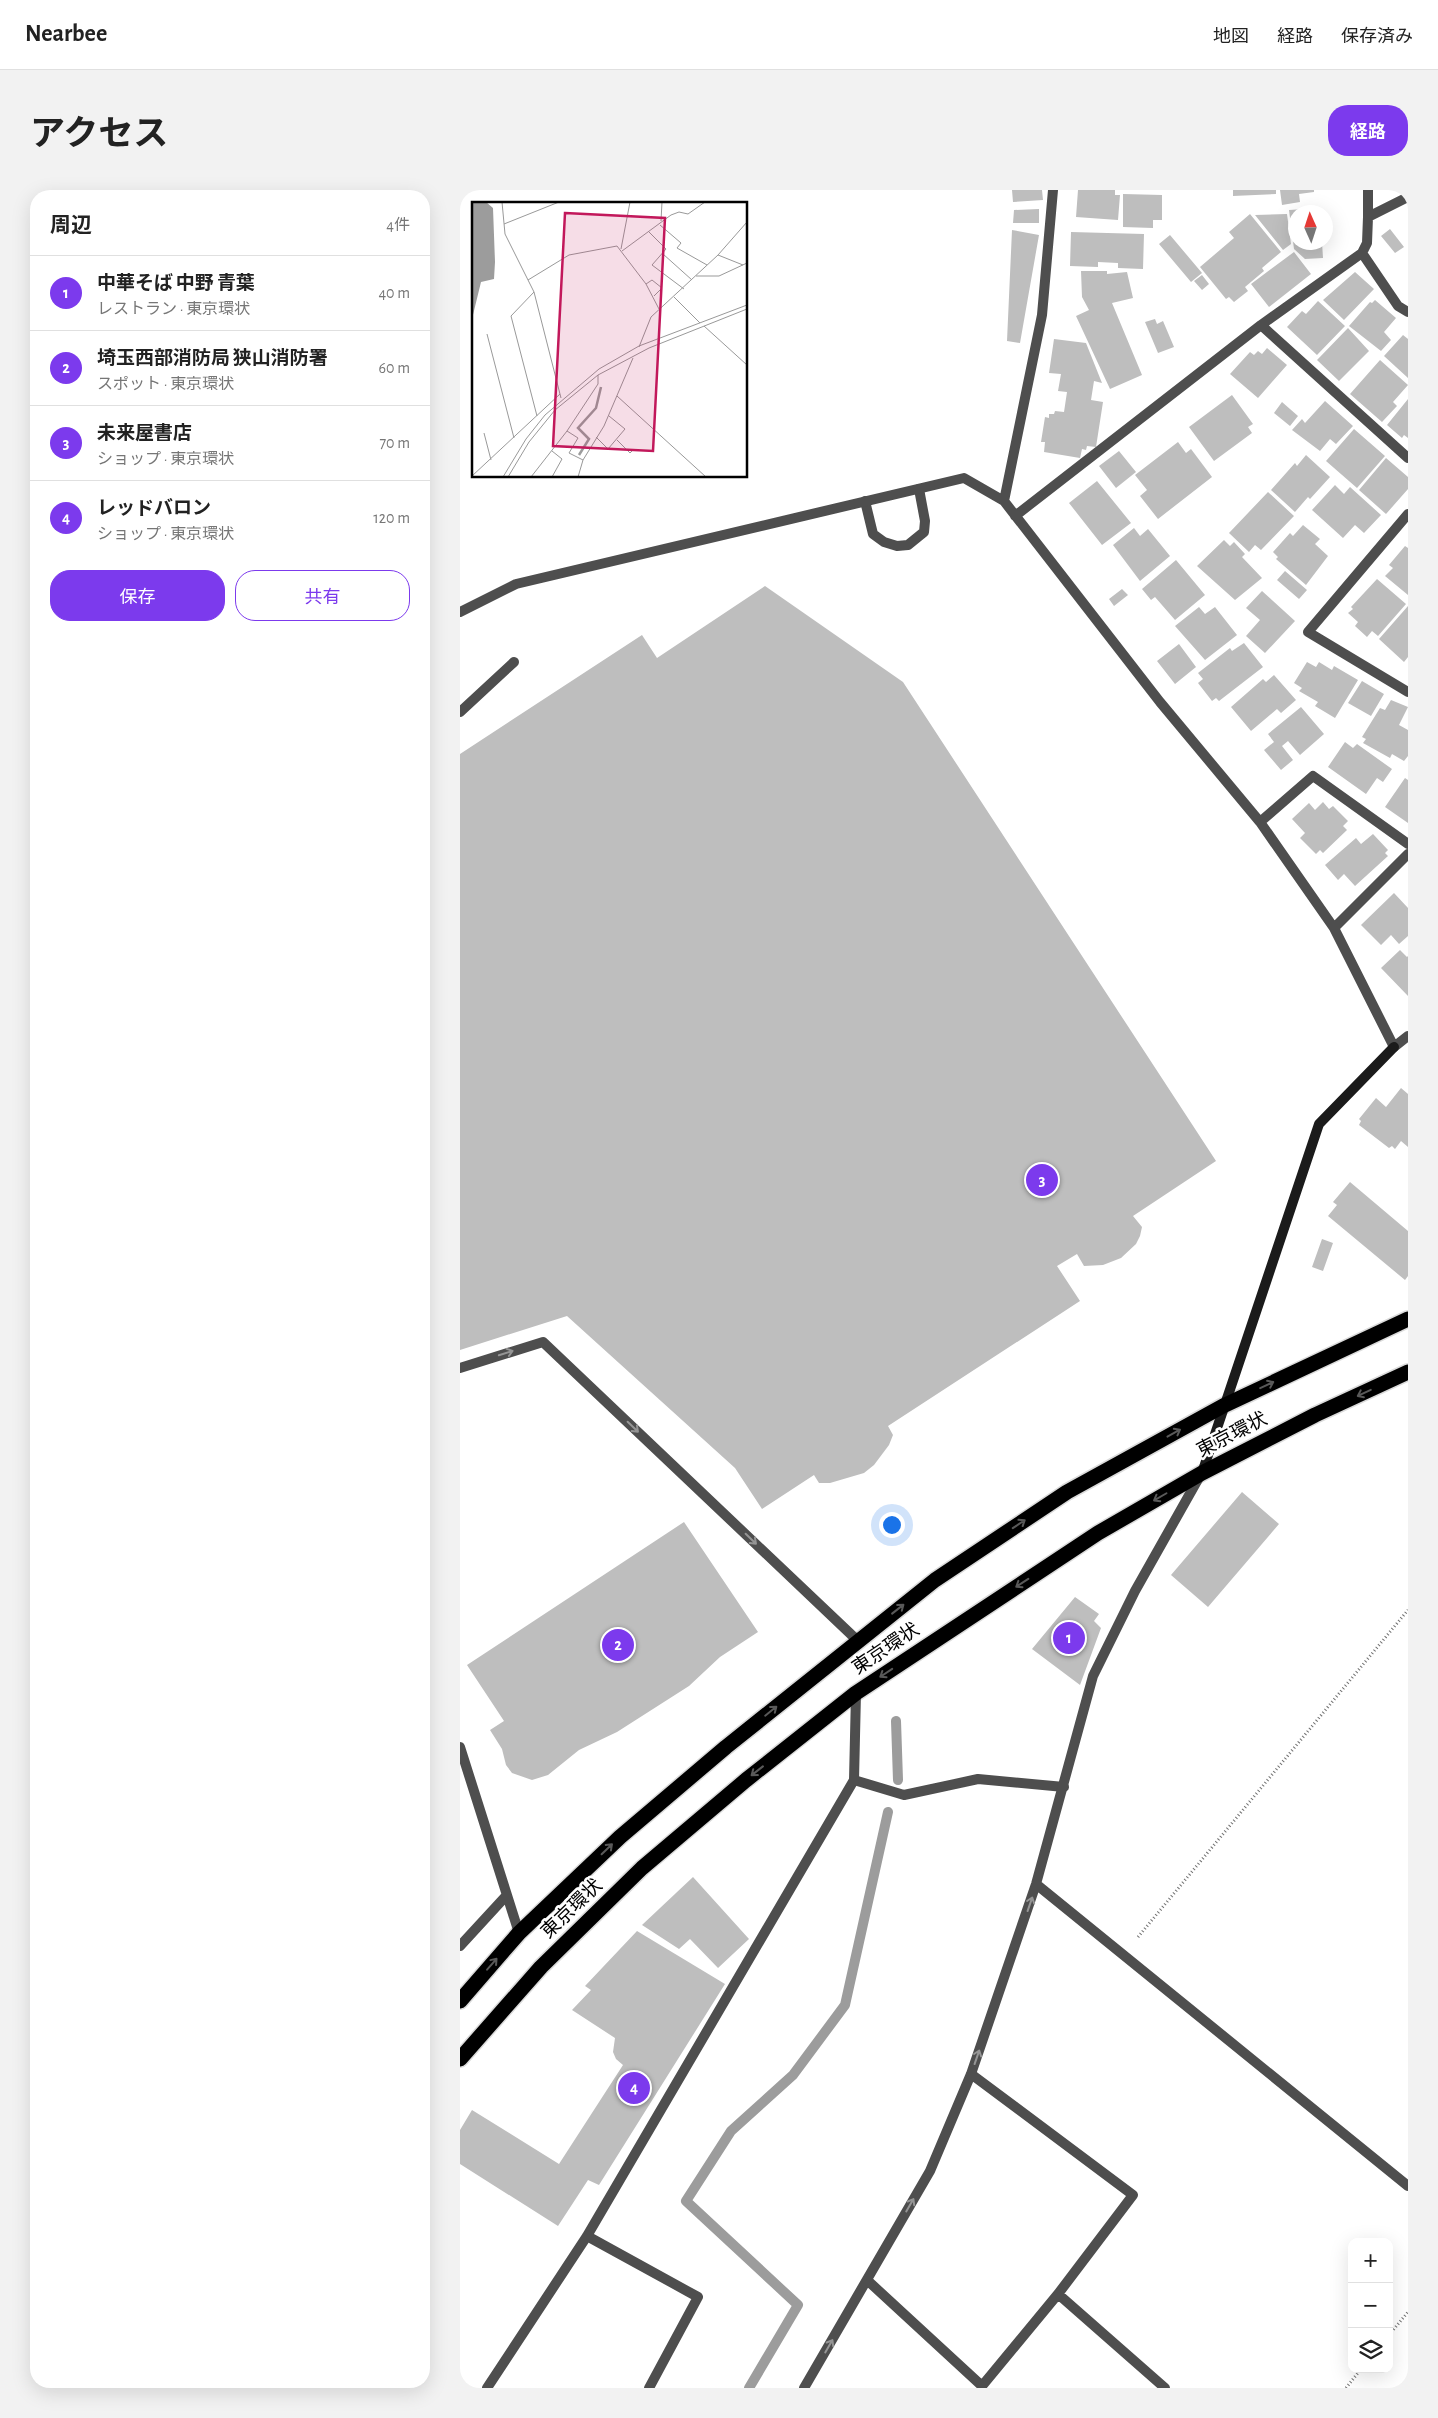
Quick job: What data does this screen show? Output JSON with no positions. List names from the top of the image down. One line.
{"streets":{"highway":["東京環状"]},"north":"top","page":{"header":"Nearbee","nav":["地図","経路","保存済み"],"title":"アクセス","buttons":["経路",["保存","共有"]],"heading":["周辺","4件"],"list":[{"mark":"1","name":"中華そば 中野 青葉","note":"レストラン · 東京環状","value":"40 m"},{"mark":"2","name":"埼玉西部消防局 狭山消防署","note":"スポット · 東京環状","value":"60 m"},{"mark":"3","name":"未来屋書店","note":"ショップ · 東京環状","value":"70 m"},{"mark":"4","name":"レッドバロン","note":"ショップ · 東京環状","value":"120 m"}],"pins":["3","1","2","4"],"map_buttons":["+","−"]}}
